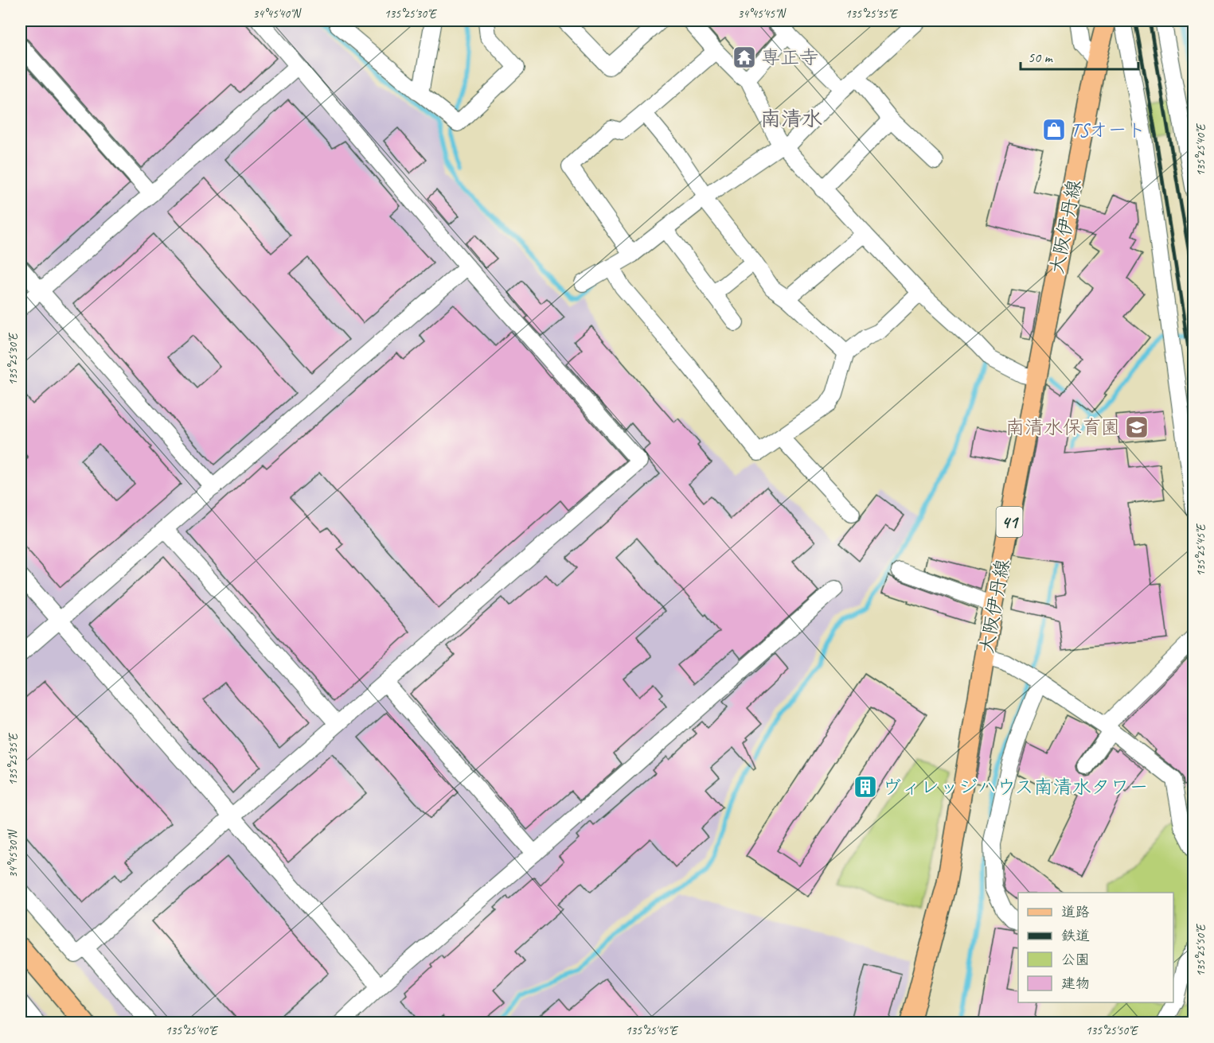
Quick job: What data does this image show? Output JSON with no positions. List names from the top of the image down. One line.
{"streets":{"main road":["大阪伊丹線","41"]},"districts":["南清水"],"places":{"temple":["専正寺"],"shop":["TSオート"],"school or university":["南清水保育園"],"building":["ヴィレッジハウス南清水タワー"]},"legend":["道路","鉄道","公園","建物"],"scale_bar":"50 m","coordinates":["34°45'40\"N","135°25'30\"E","34°45'45\"N","135°25'35\"E","135°25'40\"E","135°25'45\"E","34°45'30\"N","135°25'50\"E"]}
